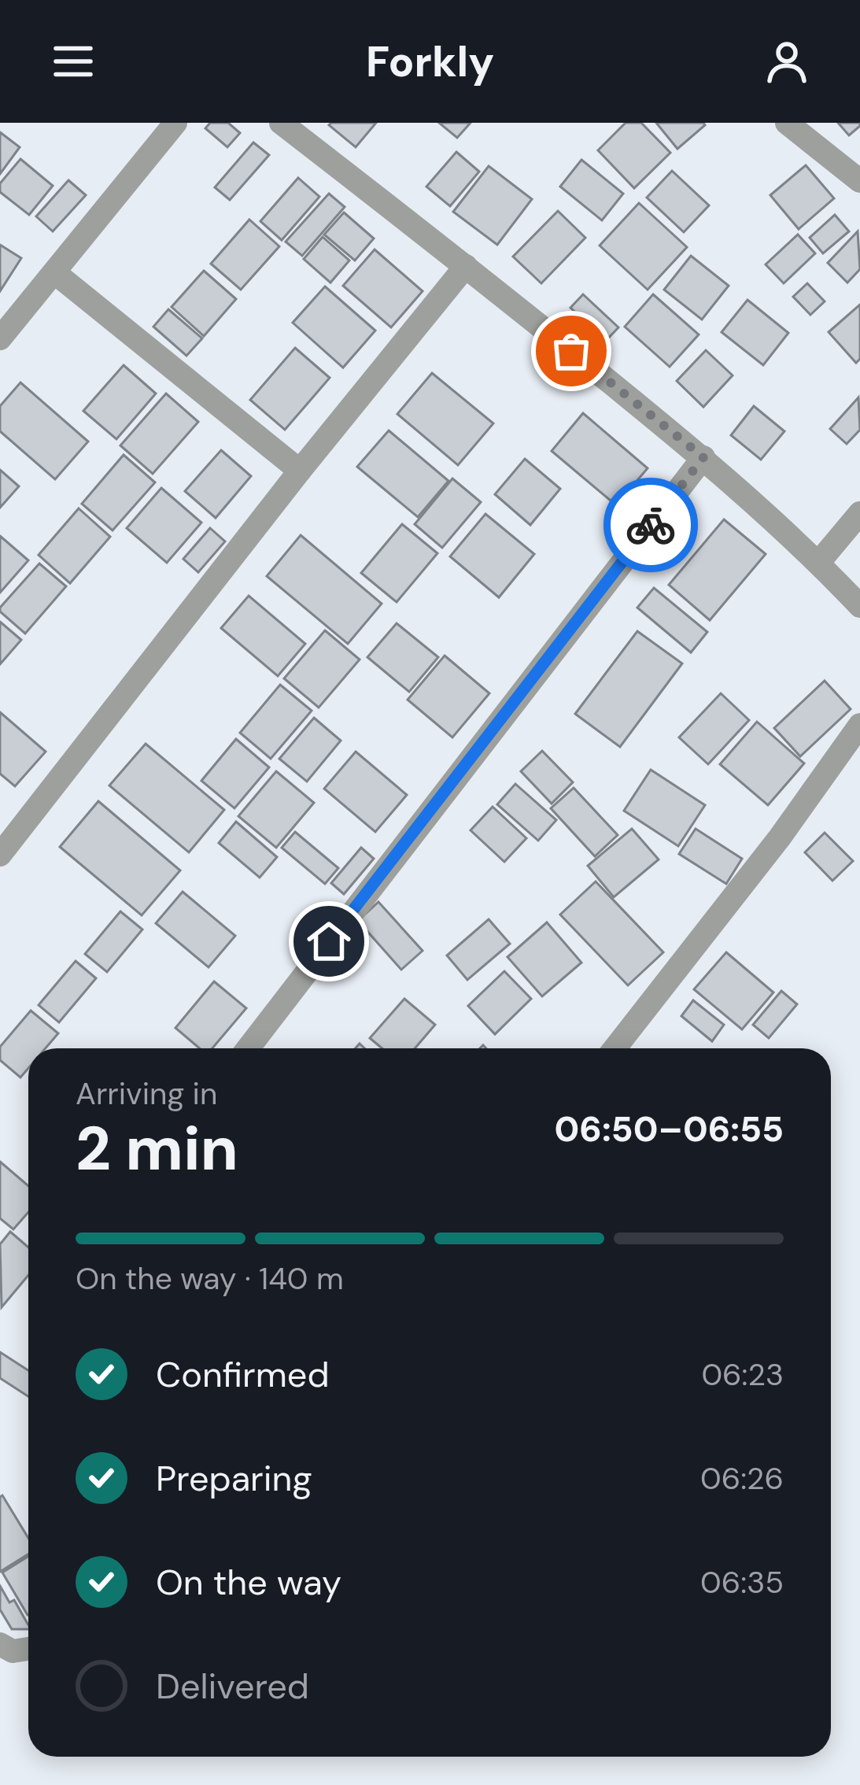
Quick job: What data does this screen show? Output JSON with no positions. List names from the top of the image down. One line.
{"page":{"header":"Forkly","heading":["2 min","Arriving in","06:50–06:55"],"bar":"On the way · 140 m","list":[["Confirmed","06:23"],["Preparing","06:26"],["On the way","06:35"],"Delivered"]}}
